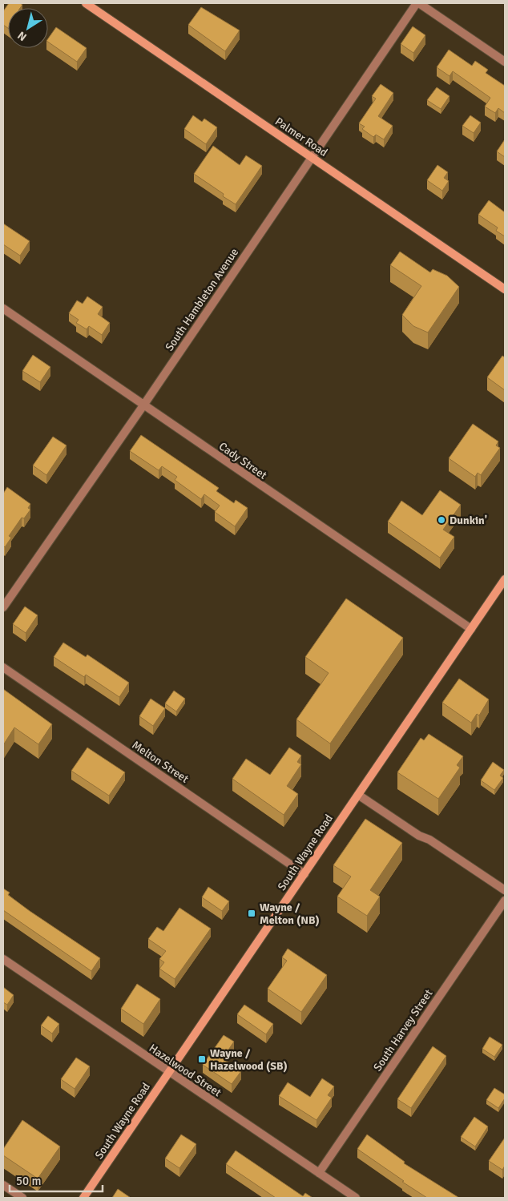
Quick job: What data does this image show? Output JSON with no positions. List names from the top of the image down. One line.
{"streets":{"main road":["Palmer Road","South Wayne Road"],"street":["South Hambleton Avenue","Cady Street","Melton Street","South Harvey Street","Hazelwood Street"]},"crossings":[["Palmer Road","South Hambleton Avenue"],["South Hambleton Avenue","Cady Street"],["Cady Street","South Wayne Road"],["Melton Street","South Wayne Road"],["South Wayne Road","Hazelwood Street"],["South Harvey Street","Hazelwood Street"]],"places":{"other":["Dunkin'"],"transit":["Wayne / Melton (NB)","Wayne / Hazelwood (SB)"]},"scale_bar":"50 m","north":"bottom left"}
